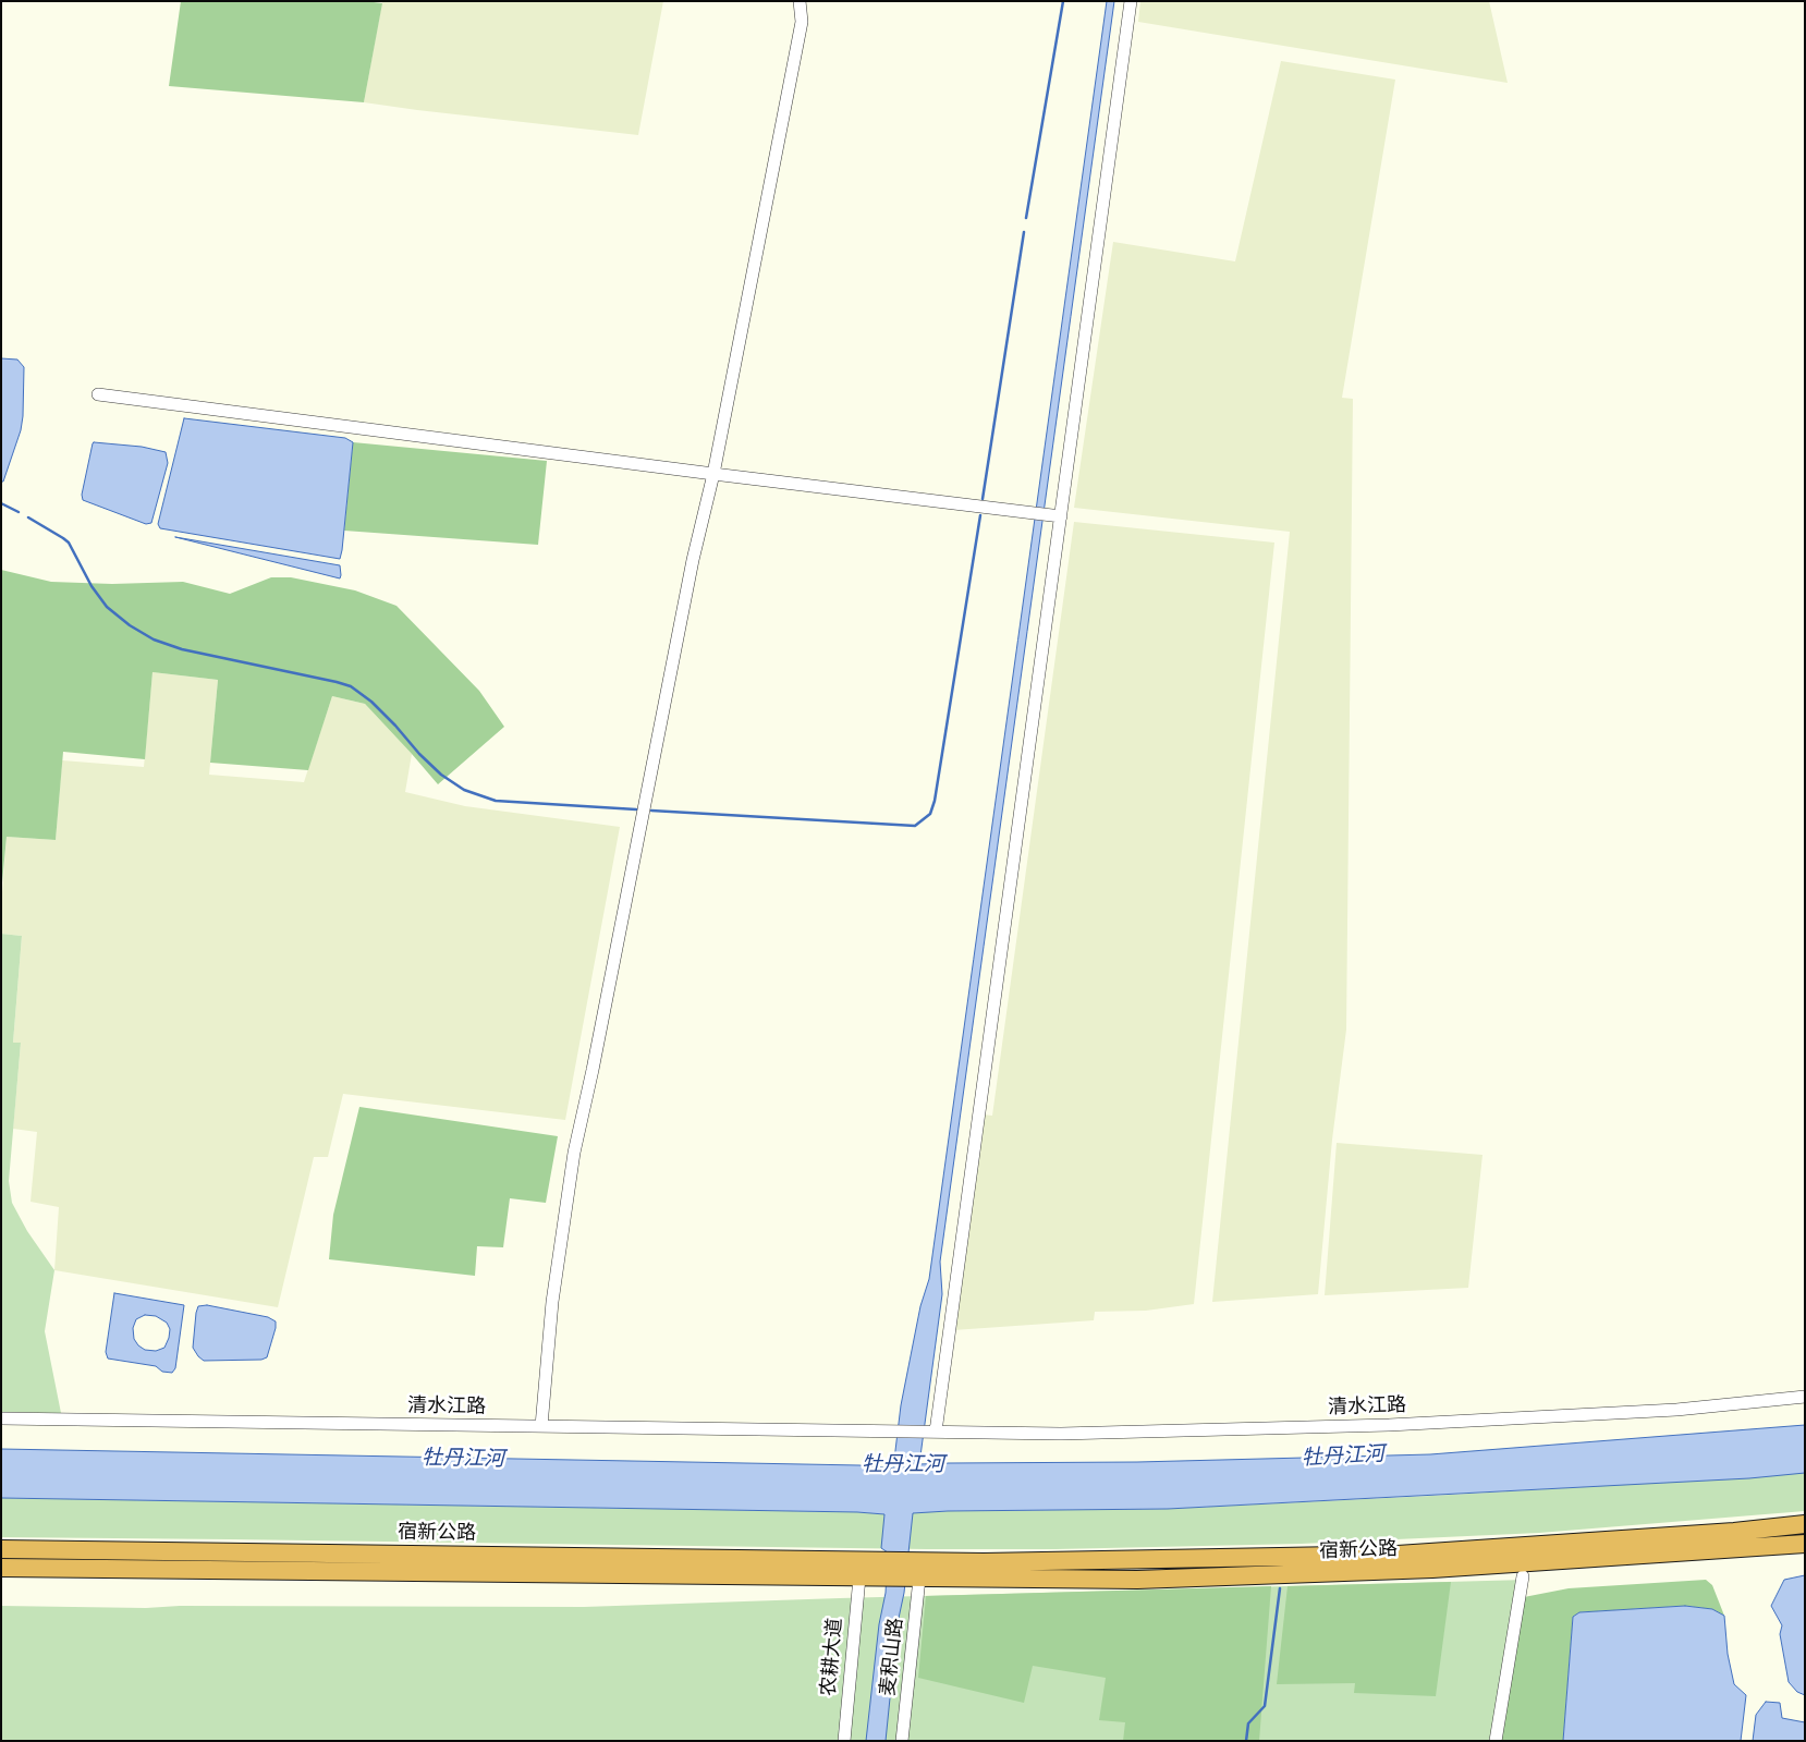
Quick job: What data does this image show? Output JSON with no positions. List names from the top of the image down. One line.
{"streets":{"highway":["宿新公路"],"street":["清水江路","农耕大道","麦积山路"]},"crossings":[["宿新公路","农耕大道"],["宿新公路","麦积山路"]],"water":["牡丹江河"]}
